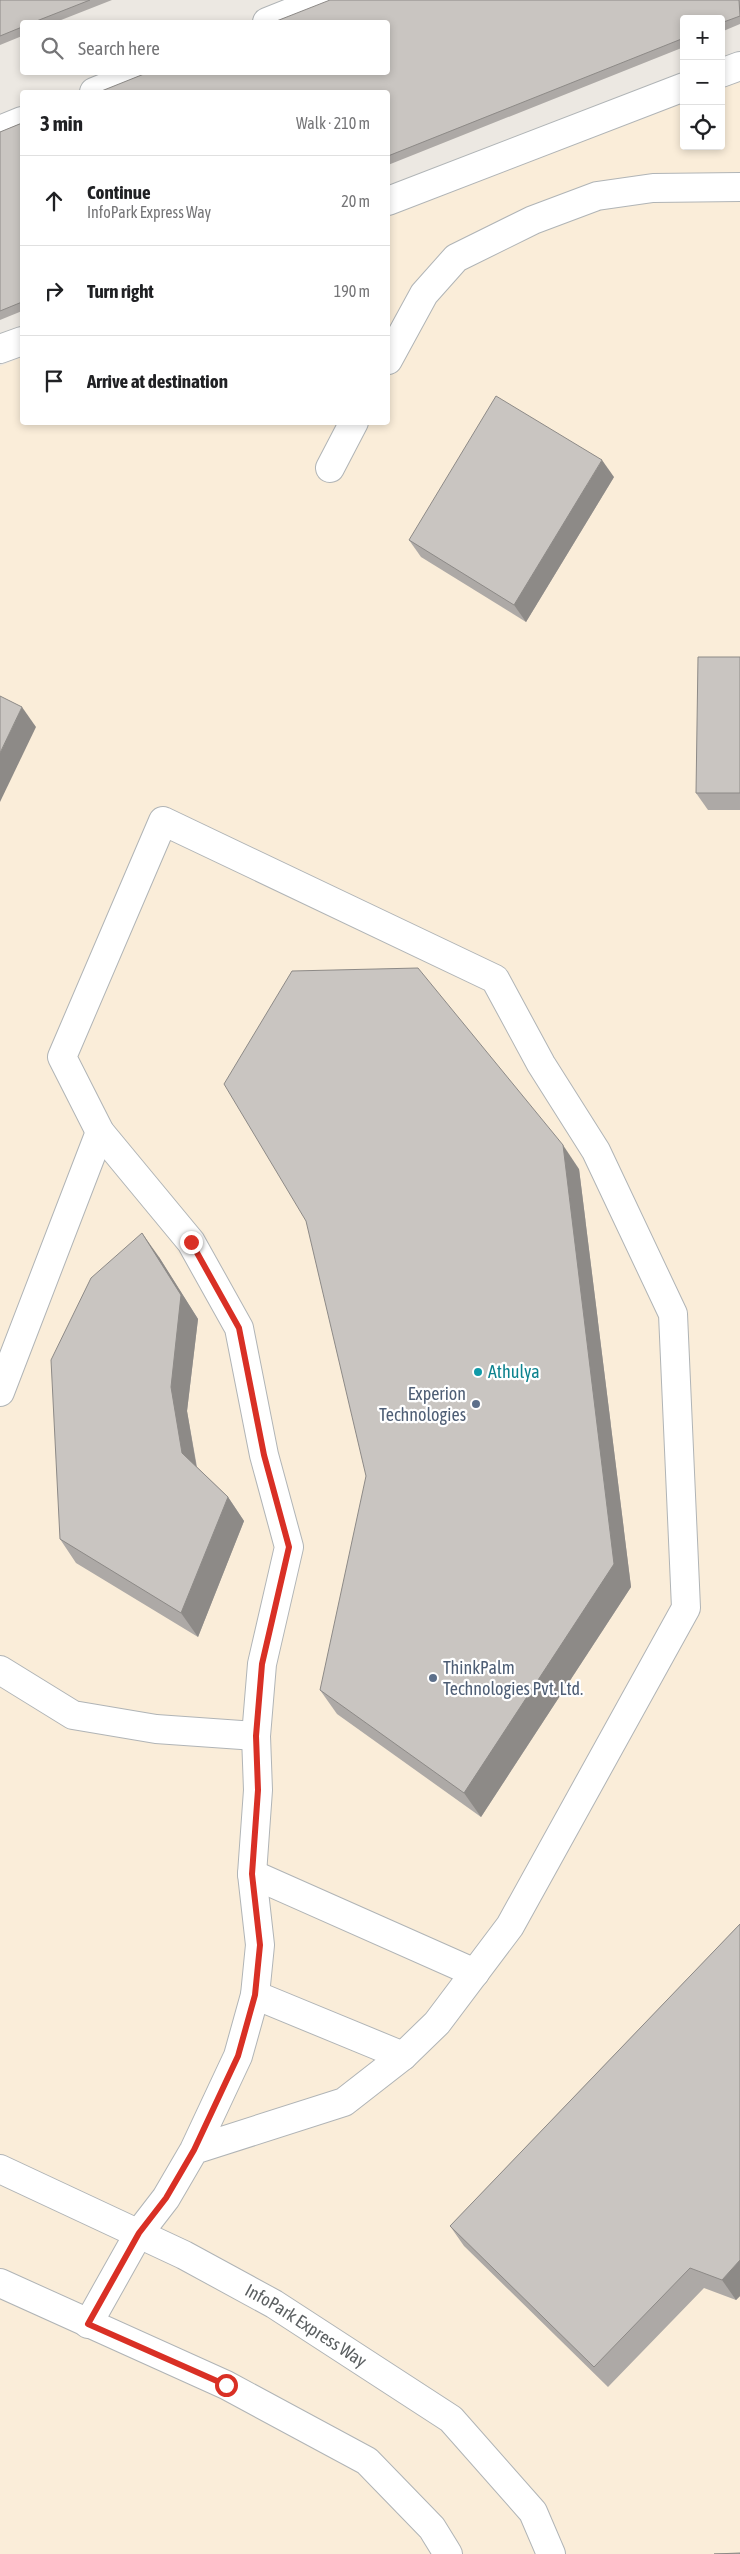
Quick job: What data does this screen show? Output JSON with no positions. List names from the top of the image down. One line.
{"streets":{"street":["InfoPark Express Way"]},"places":["Athulya","Experion Technologies","ThinkPalm Technologies Pvt. Ltd."],"page":{"map_buttons":["+","−"],"search":"Search here","heading":["3 min","Walk · 210 m"],"list":[["Continue","InfoPark Express Way","20 m"],["Turn right","190 m"],"Arrive at destination"]}}
